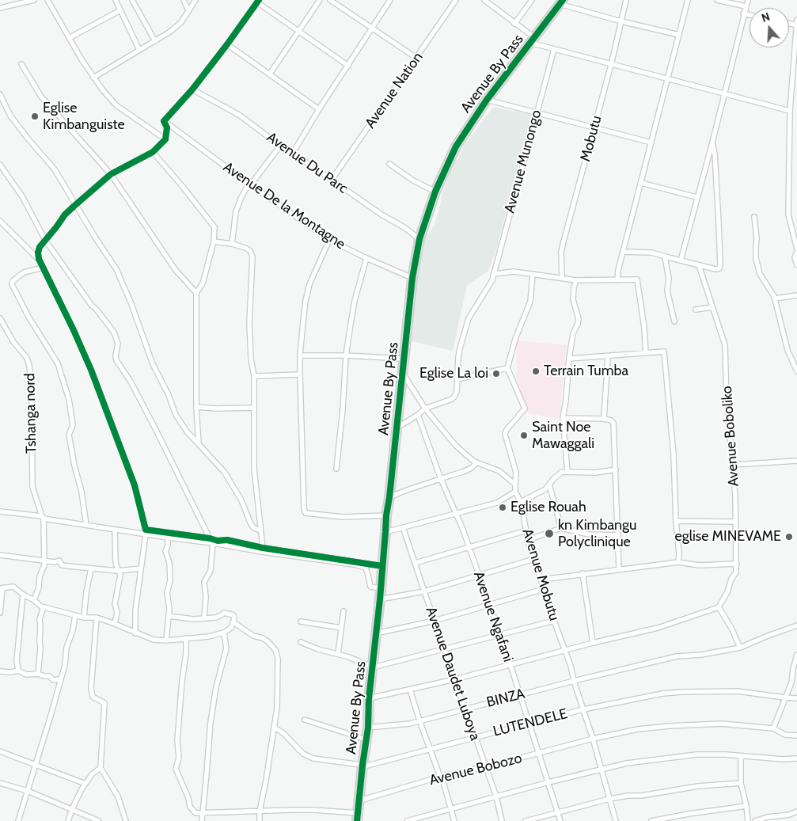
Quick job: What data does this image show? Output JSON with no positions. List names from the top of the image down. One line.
{"streets":{"highway":["Avenue By Pass"],"street":["Avenue Nation","Mobutu","Avenue Munongo","Avenue Du Parc","Avenue De la Montagne","Tshanga nord","Avenue Boboliko","Avenue Mobutu","Avenue Ngafani","Avenue Daudet Luboya","BINZA","LUTENDELE","Avenue Bobozo"]},"crossings":[["Avenue By Pass","Avenue Du Parc"],["Avenue By Pass","Avenue De la Montagne"],["Avenue By Pass","BINZA"],["Avenue By Pass","LUTENDELE"],["Avenue By Pass","Avenue Bobozo"],["Avenue Nation","Avenue Du Parc"],["Avenue Mobutu","BINZA"],["Avenue Mobutu","LUTENDELE"],["Avenue Mobutu","Avenue Bobozo"],["Avenue Ngafani","BINZA"],["Avenue Ngafani","LUTENDELE"],["Avenue Ngafani","Avenue Bobozo"],["Avenue Daudet Luboya","BINZA"],["Avenue Daudet Luboya","LUTENDELE"],["Avenue Daudet Luboya","Avenue Bobozo"]],"places":["Eglise Kimbanguiste","Terrain Tumba","Eglise La loi","Saint Noe Mawaggali","Eglise Rouah","kn Kimbangu Polyclinique","eglise MINEVAME"],"north":"top"}
